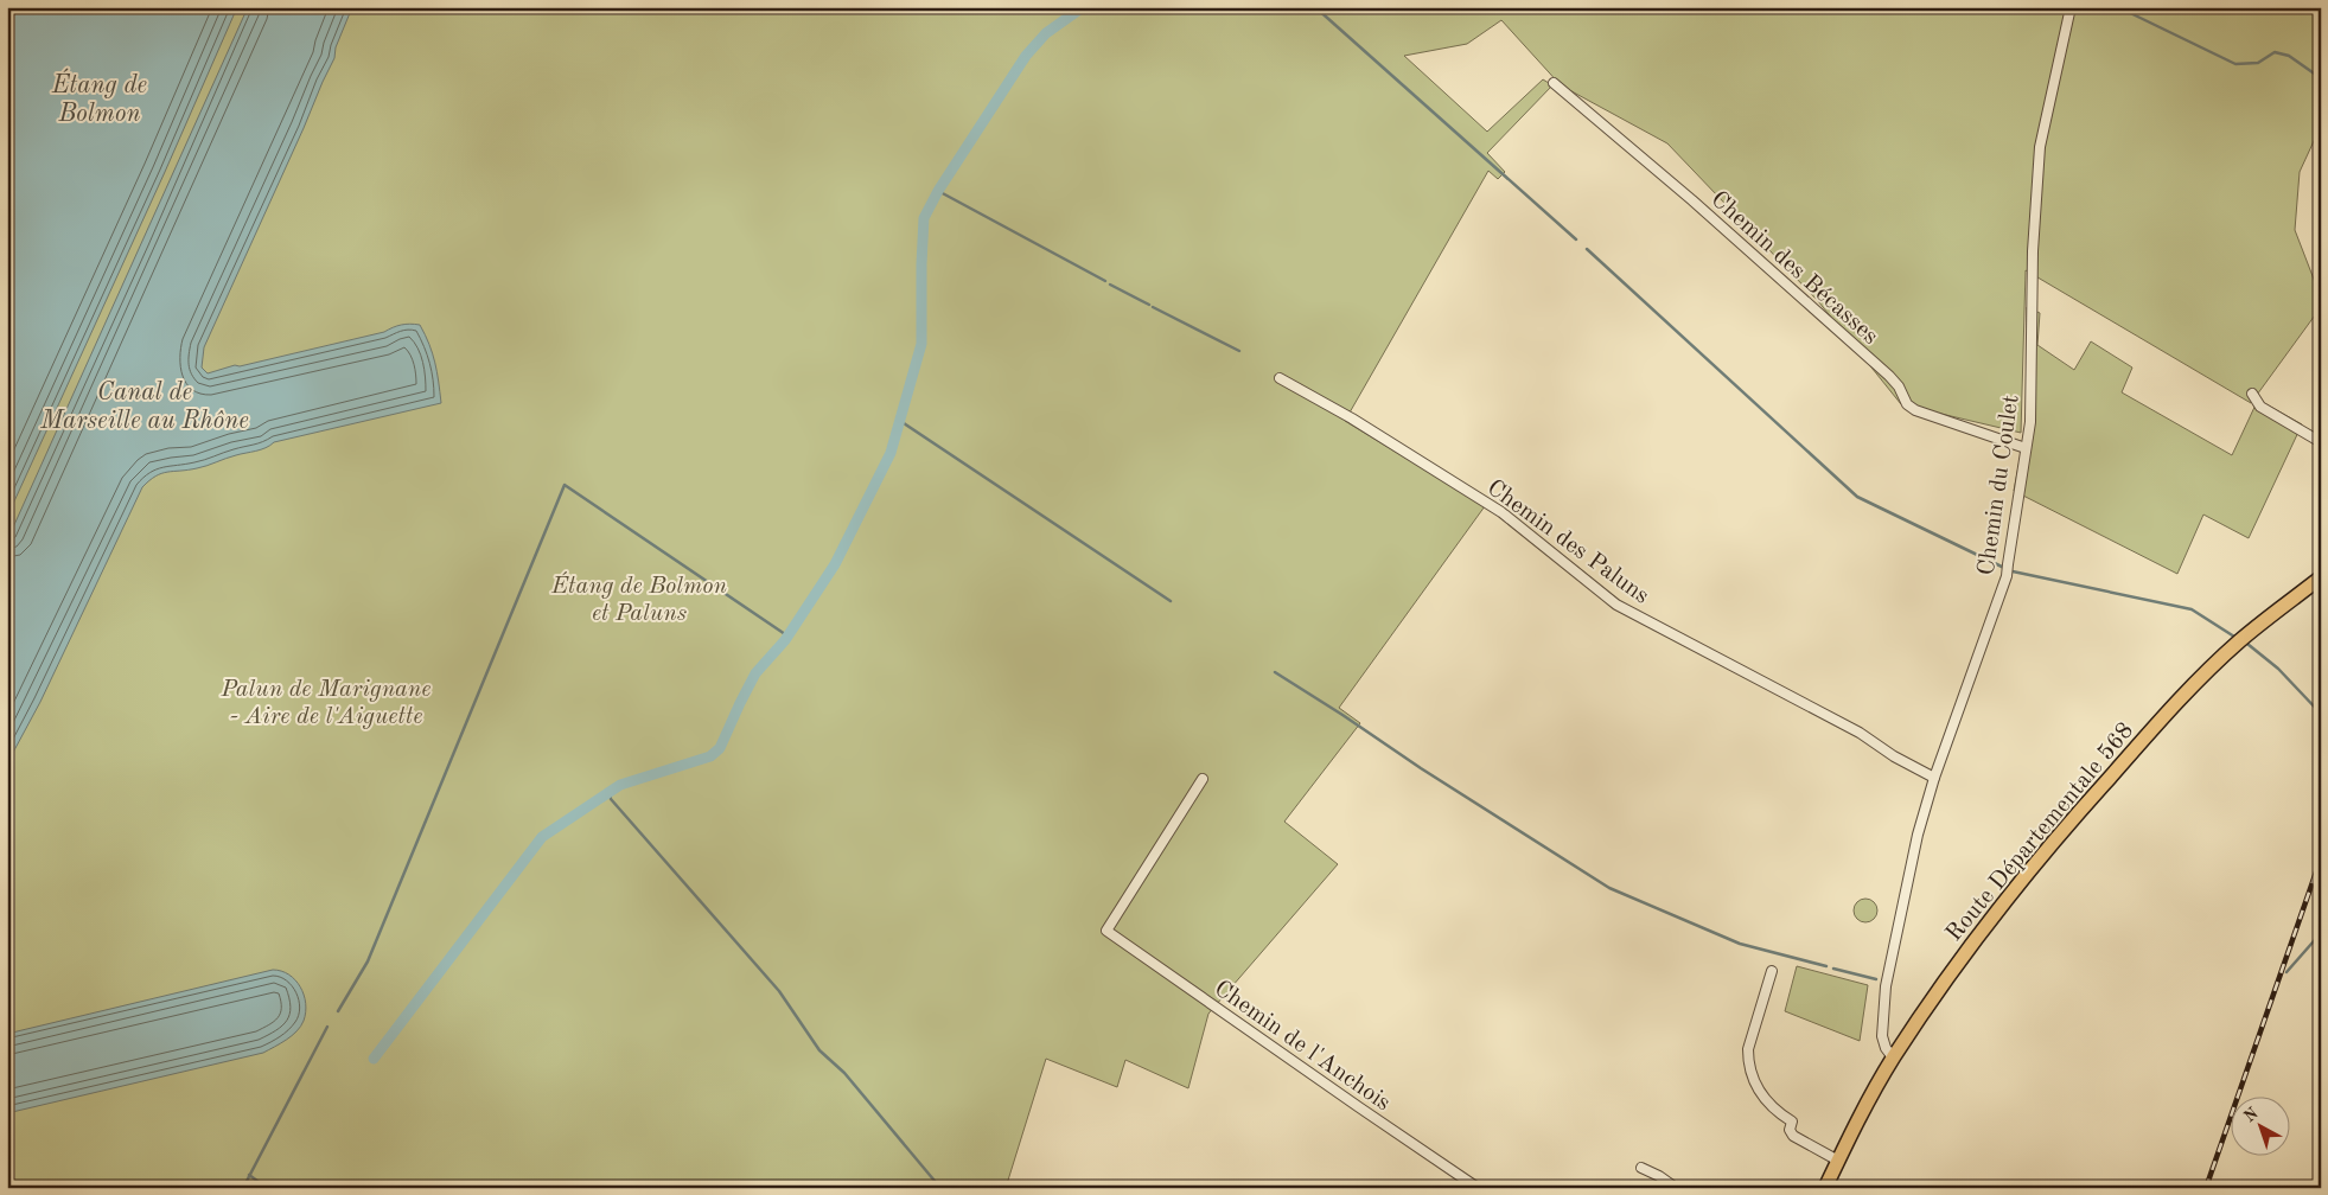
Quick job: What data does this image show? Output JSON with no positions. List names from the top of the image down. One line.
{"streets":{"main road":["Route Départementale 568"],"street":["Chemin des Bécasses","Chemin du Coulet","Chemin des Paluns","Chemin de l'Anchois"]},"crossings":[["Chemin des Bécasses","Chemin du Coulet"],["Chemin du Coulet","Chemin des Paluns"],["Chemin du Coulet","Route Départementale 568"]],"water":["Étang de Bolmon","Canal de Marseille au Rhône"],"parks":["Étang de Bolmon et Paluns","Palun de Marignane - Aire de l'Aiguette"],"north":"top left"}
